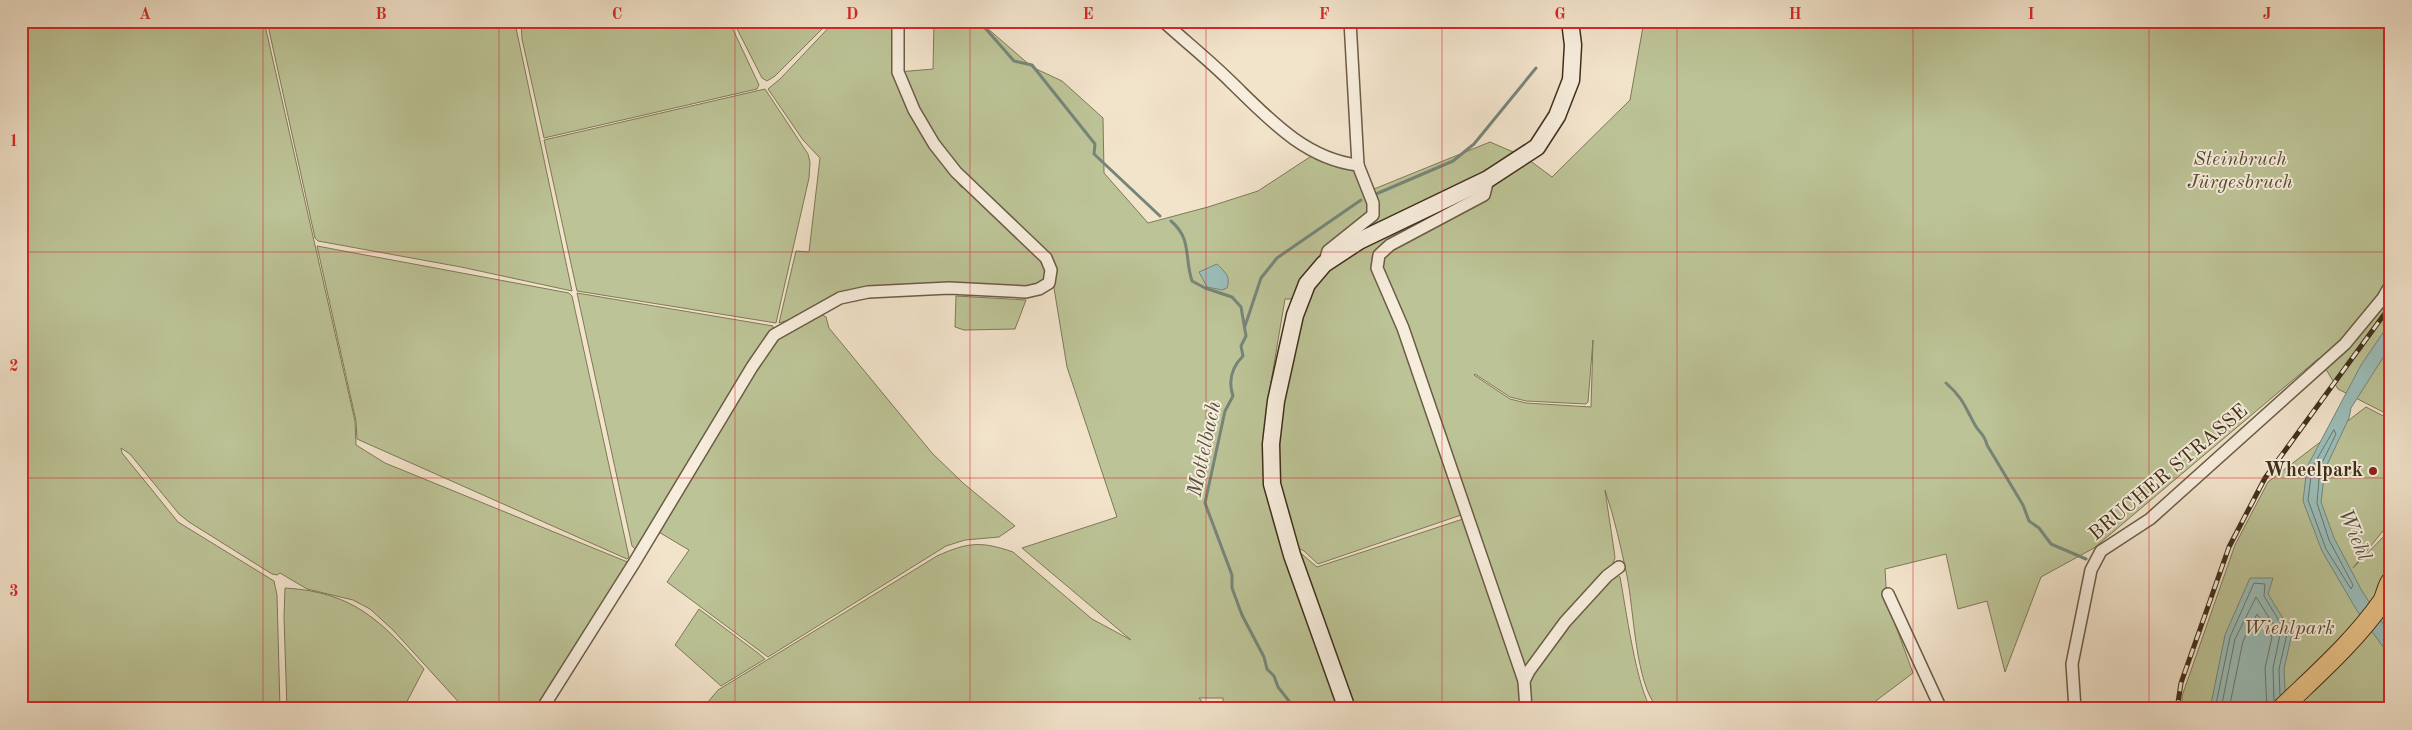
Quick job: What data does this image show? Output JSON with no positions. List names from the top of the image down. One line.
{"streets":{"street":["BRUCHER STRASSE"]},"water":["Mottelbach","Wiehl"],"parks":["Steinbruch Jürgesbruch","Wiehlpark"],"places":["Wheelpark"],"grid":{"columns":["A","B","C","D","E","F","G","H","I","J"],"rows":["1","2","3"]}}
